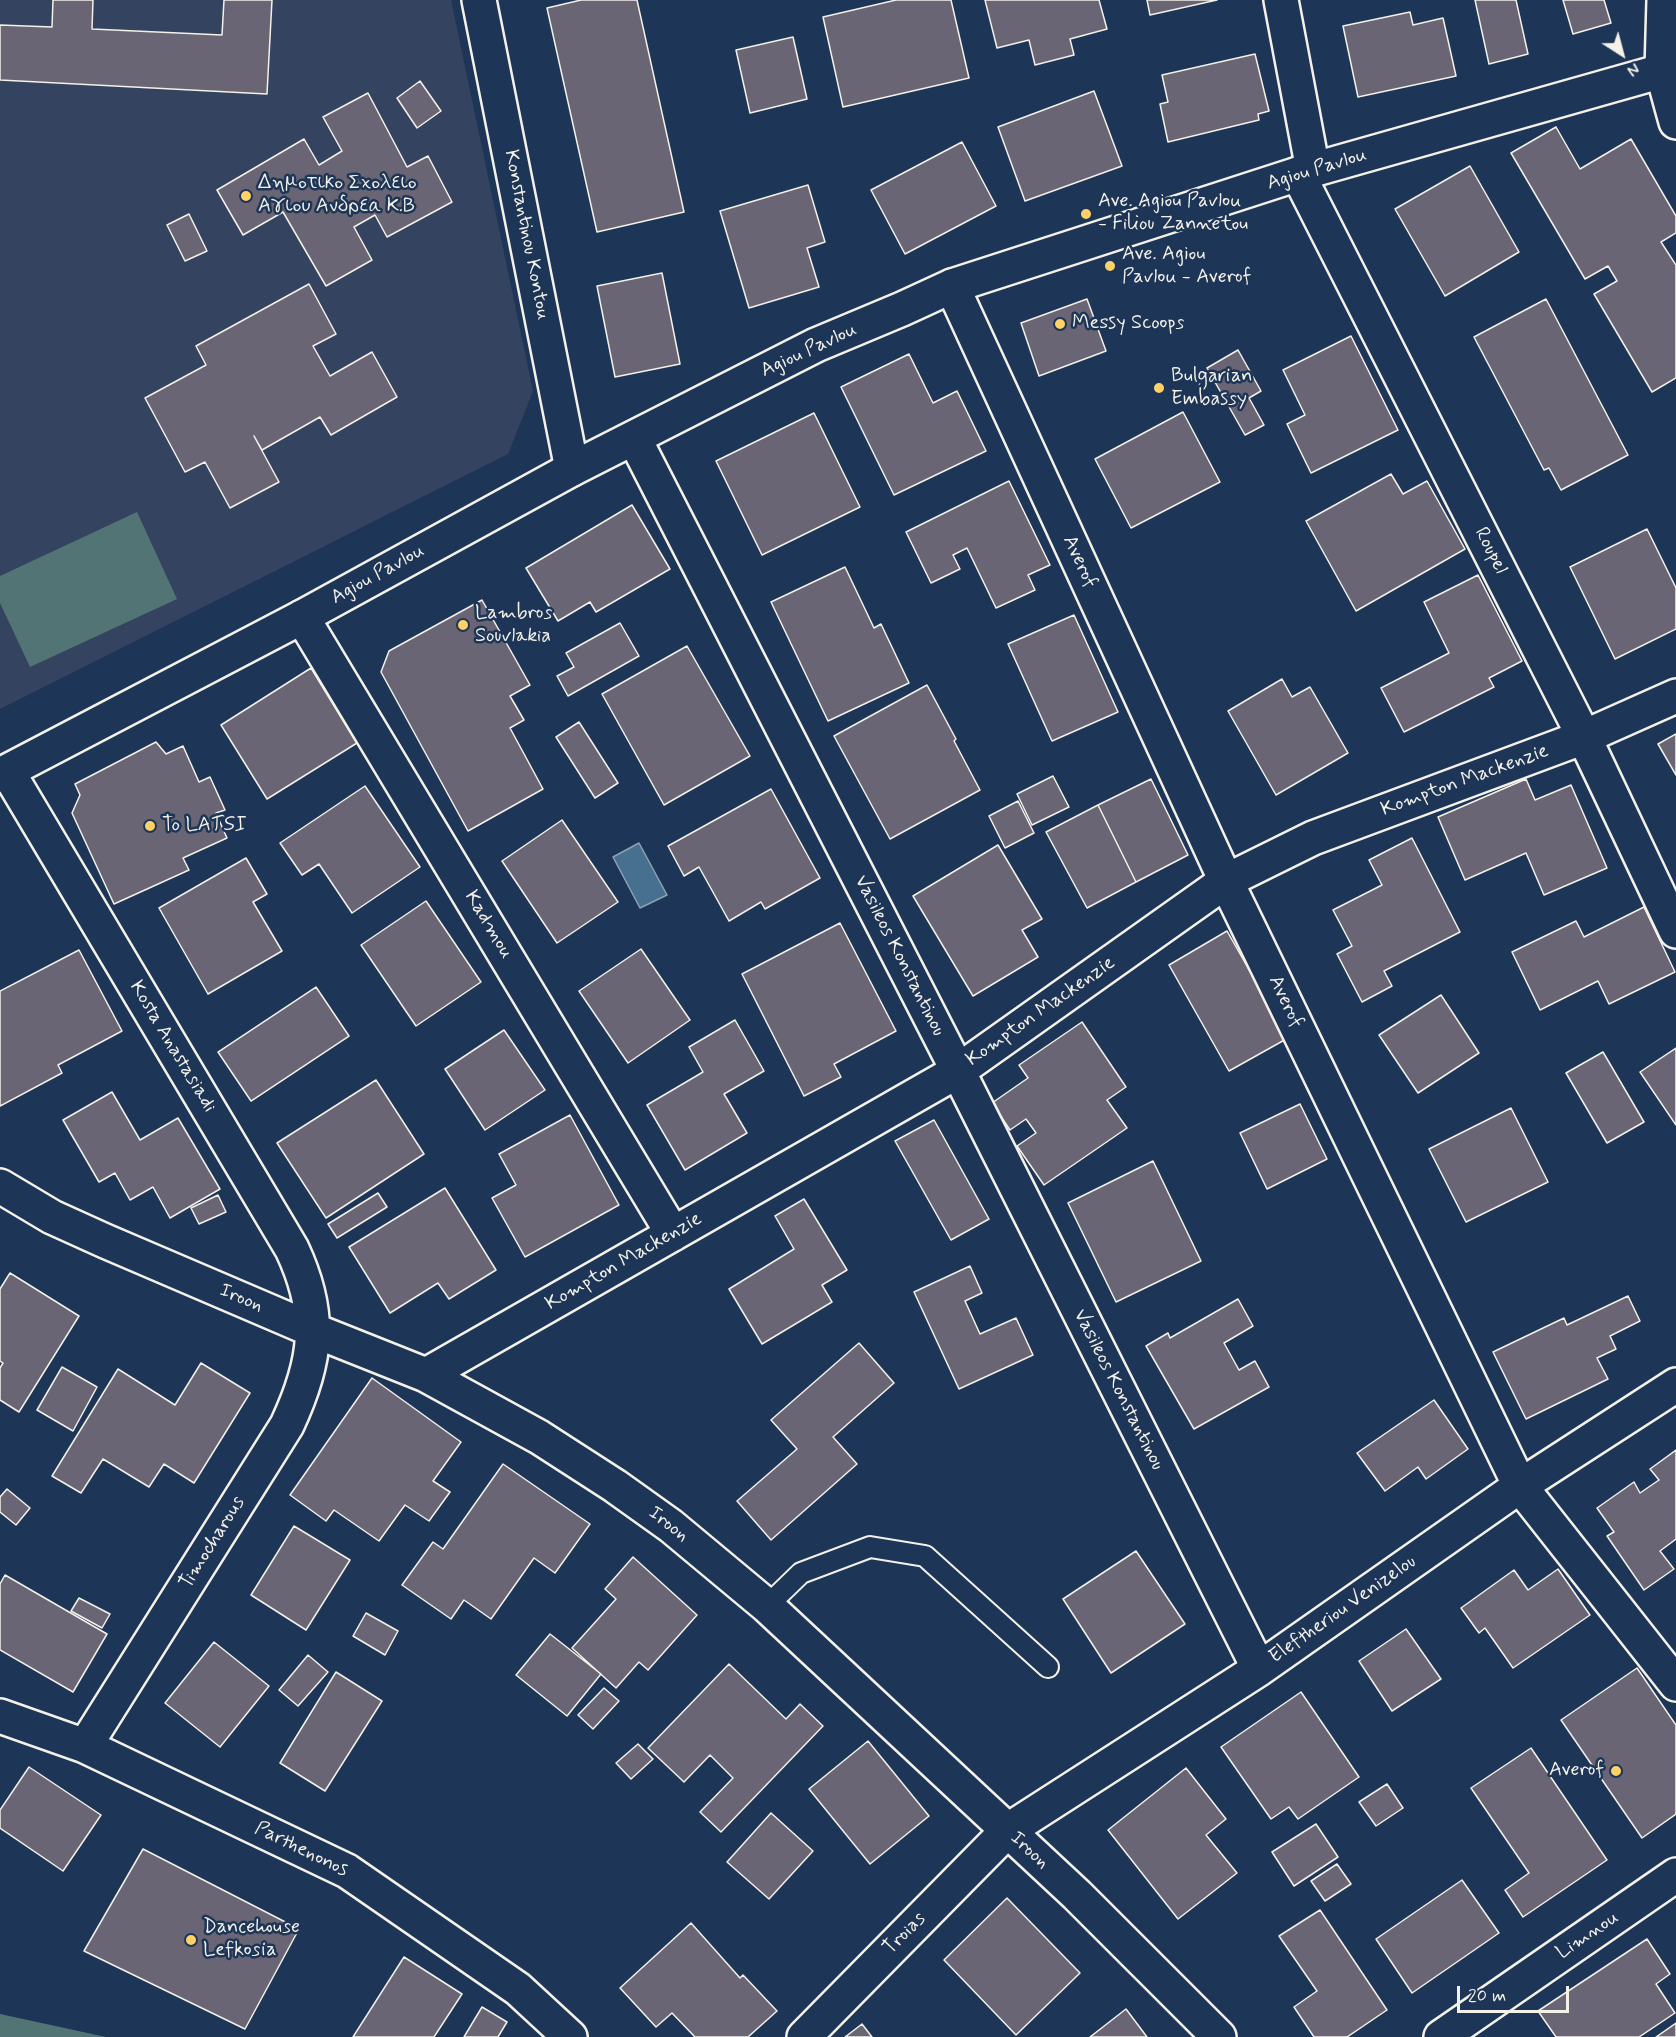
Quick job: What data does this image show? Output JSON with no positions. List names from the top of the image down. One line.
{"streets":{"street":["Agiou Pavlou","Konstantinou Kontou","Roupel","Averof","Kompton Mackenzie","Kadmou","Vasileos Konstantinou","Kosta Anastasiadi","Iroon","Timocharous","Eleftheriou Venizelou","Parthenonos","Troias","Limnou"]},"crossings":[["Agiou Pavlou","Konstantinou Kontou"],["Agiou Pavlou","Roupel"],["Agiou Pavlou","Averof"],["Agiou Pavlou","Kadmou"],["Agiou Pavlou","Vasileos Konstantinou"],["Agiou Pavlou","Kosta Anastasiadi"],["Roupel","Kompton Mackenzie"],["Averof","Kompton Mackenzie"],["Averof","Eleftheriou Venizelou"],["Kompton Mackenzie","Kadmou"],["Kompton Mackenzie","Vasileos Konstantinou"],["Kompton Mackenzie","Iroon"],["Vasileos Konstantinou","Eleftheriou Venizelou"],["Kosta Anastasiadi","Iroon"],["Kosta Anastasiadi","Timocharous"],["Iroon","Timocharous"],["Iroon","Eleftheriou Venizelou"],["Iroon","Troias"],["Timocharous","Parthenonos"],["Eleftheriou Venizelou","Troias"]],"places":["Δημοτικο Σχολειο Αγιου Ανδρεα Κ.Β","Ave. Agiou Pavlou - Filiou Zannetou","Ave. Agiou Pavlou - Averof","Messy Scoops","Bulgarian Embassy","Lambros Souvlakia","To LATSI","Averof","Dancehouse Lefkosia"],"scale_bar":"20 m","north":"bottom right"}
